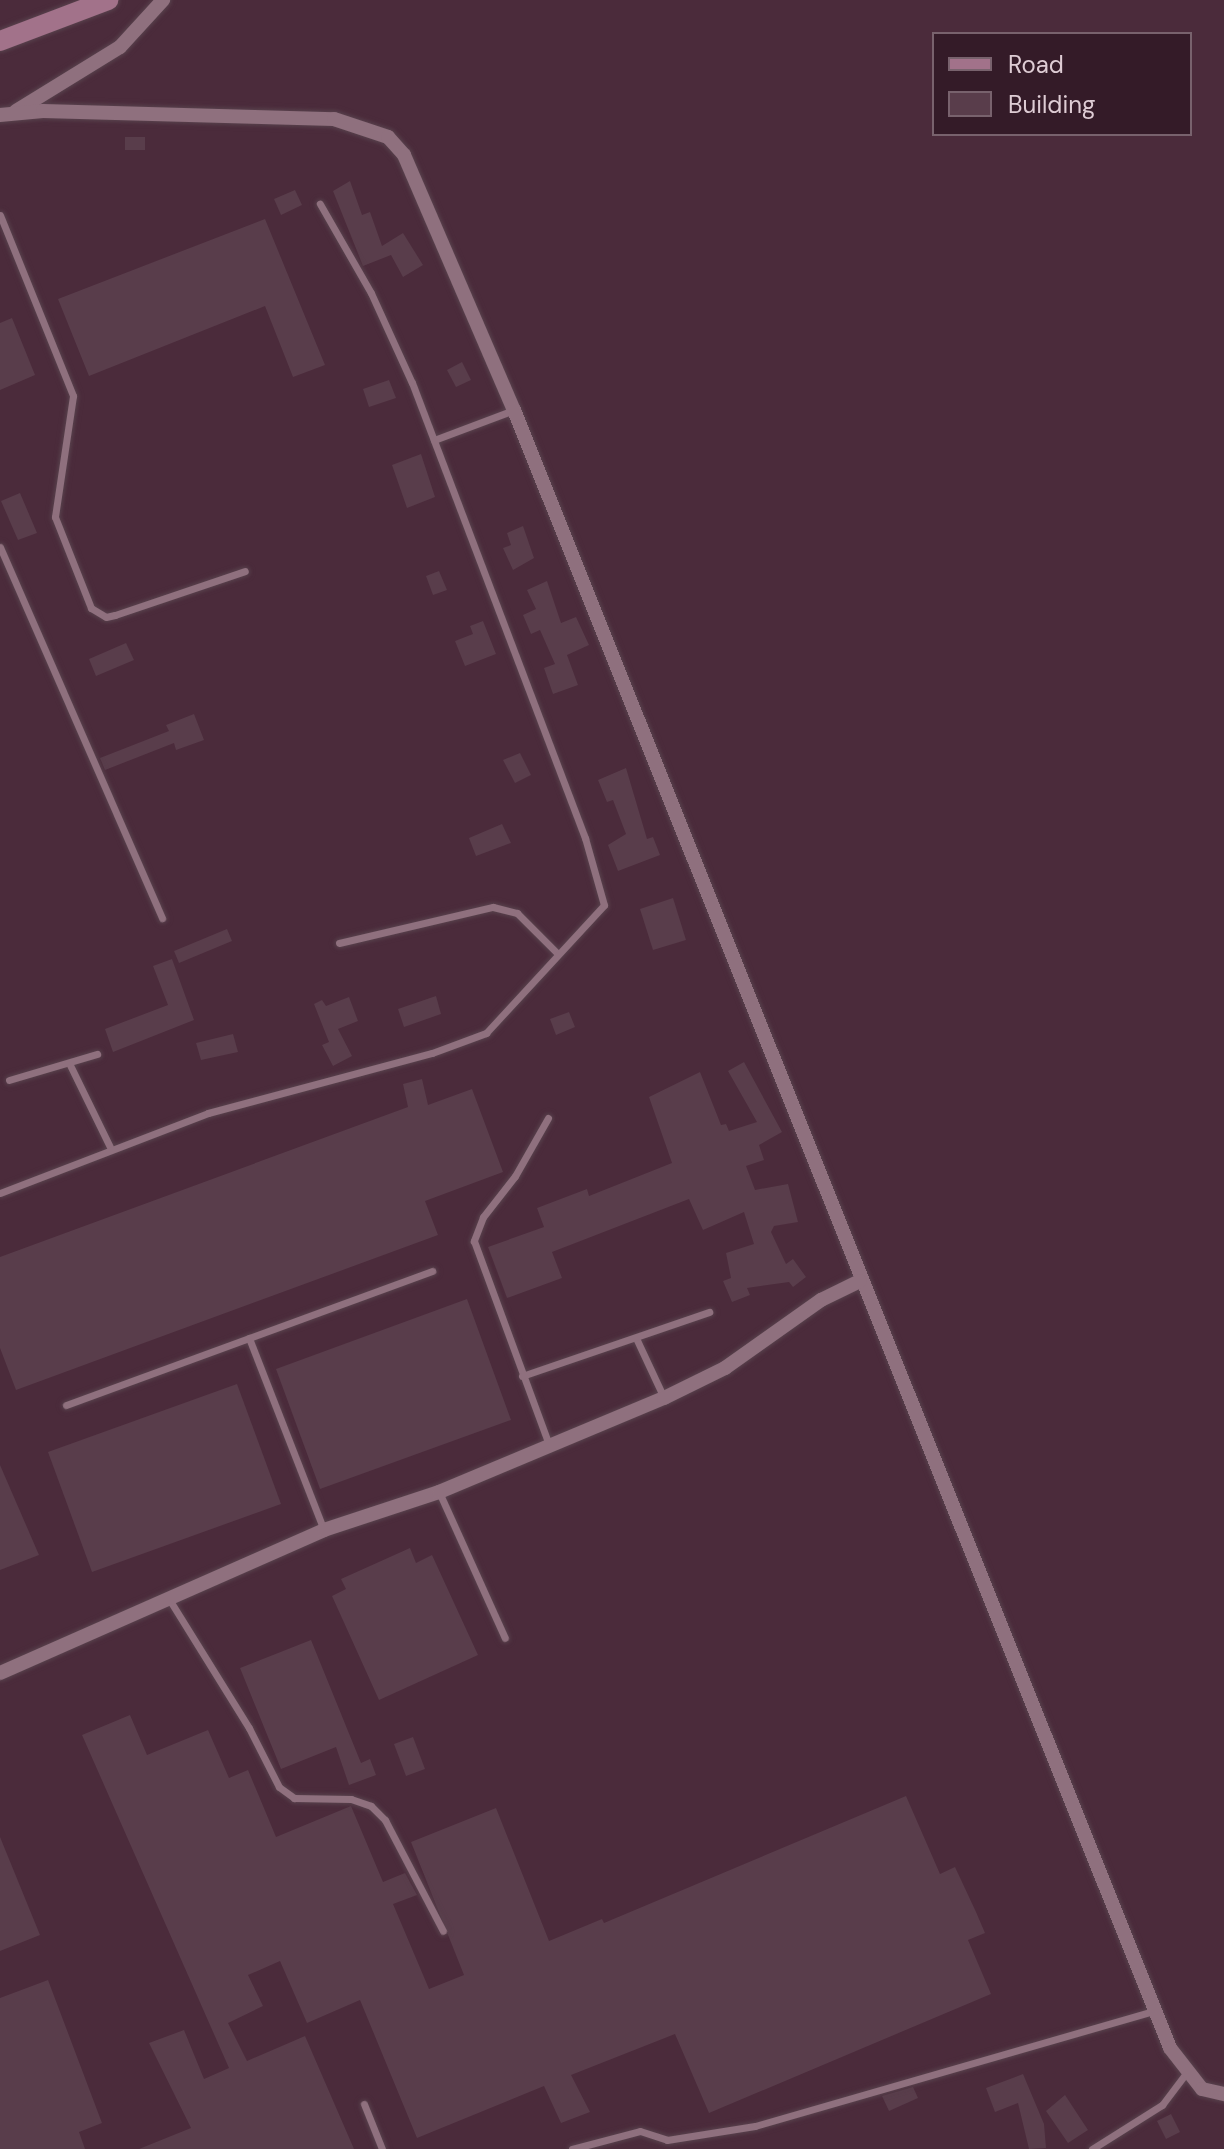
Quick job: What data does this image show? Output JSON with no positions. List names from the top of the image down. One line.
{"legend":["Road","Building"]}
